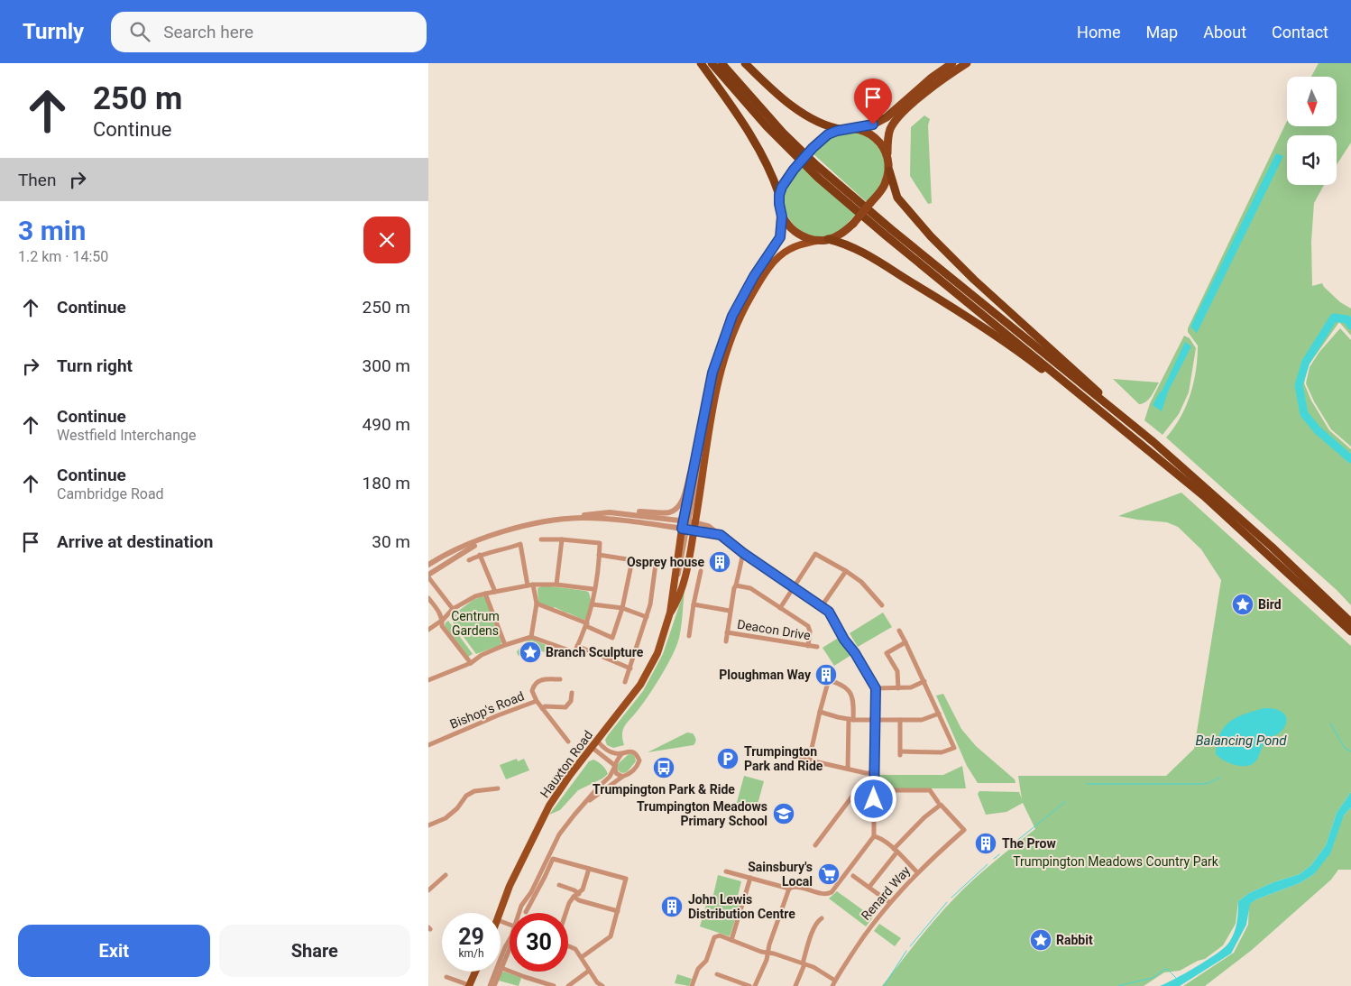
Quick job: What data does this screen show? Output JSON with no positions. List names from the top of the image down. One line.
{"streets":{"main road":["Hauxton Road"],"street":["Deacon Drive","Bishop's Road","Renard Way"]},"water":["Balancing Pond"],"parks":["Centrum Gardens","Trumpington Meadows Country Park"],"places":{"building":["Osprey house","Ploughman Way","The Prow","John Lewis Distribution Centre"],"place":["Bird","Branch Sculpture","Rabbit"],"parking":["Trumpington Park and Ride"],"bus stop":["Trumpington Park & Ride"],"school or university":["Trumpington Meadows Primary School"],"supermarket":["Sainsbury's Local"]},"north":"bottom","page":{"header":"Turnly","search":"Search here","nav":["Home","Map","About","Contact"],"turn":["250 m","Continue"],"then":"Then","heading":["3 min","1.2 km · 14:50"],"list":[{"name":"Continue","value":"250 m"},{"name":"Turn right","value":"300 m"},{"name":"Continue","note":"Westfield Interchange","value":"490 m"},{"name":"Continue","note":"Cambridge Road","value":"180 m"},{"name":"Arrive at destination","value":"30 m"}],"speed":"29 km/h","limit":"30","buttons":["Exit","Share"]}}
